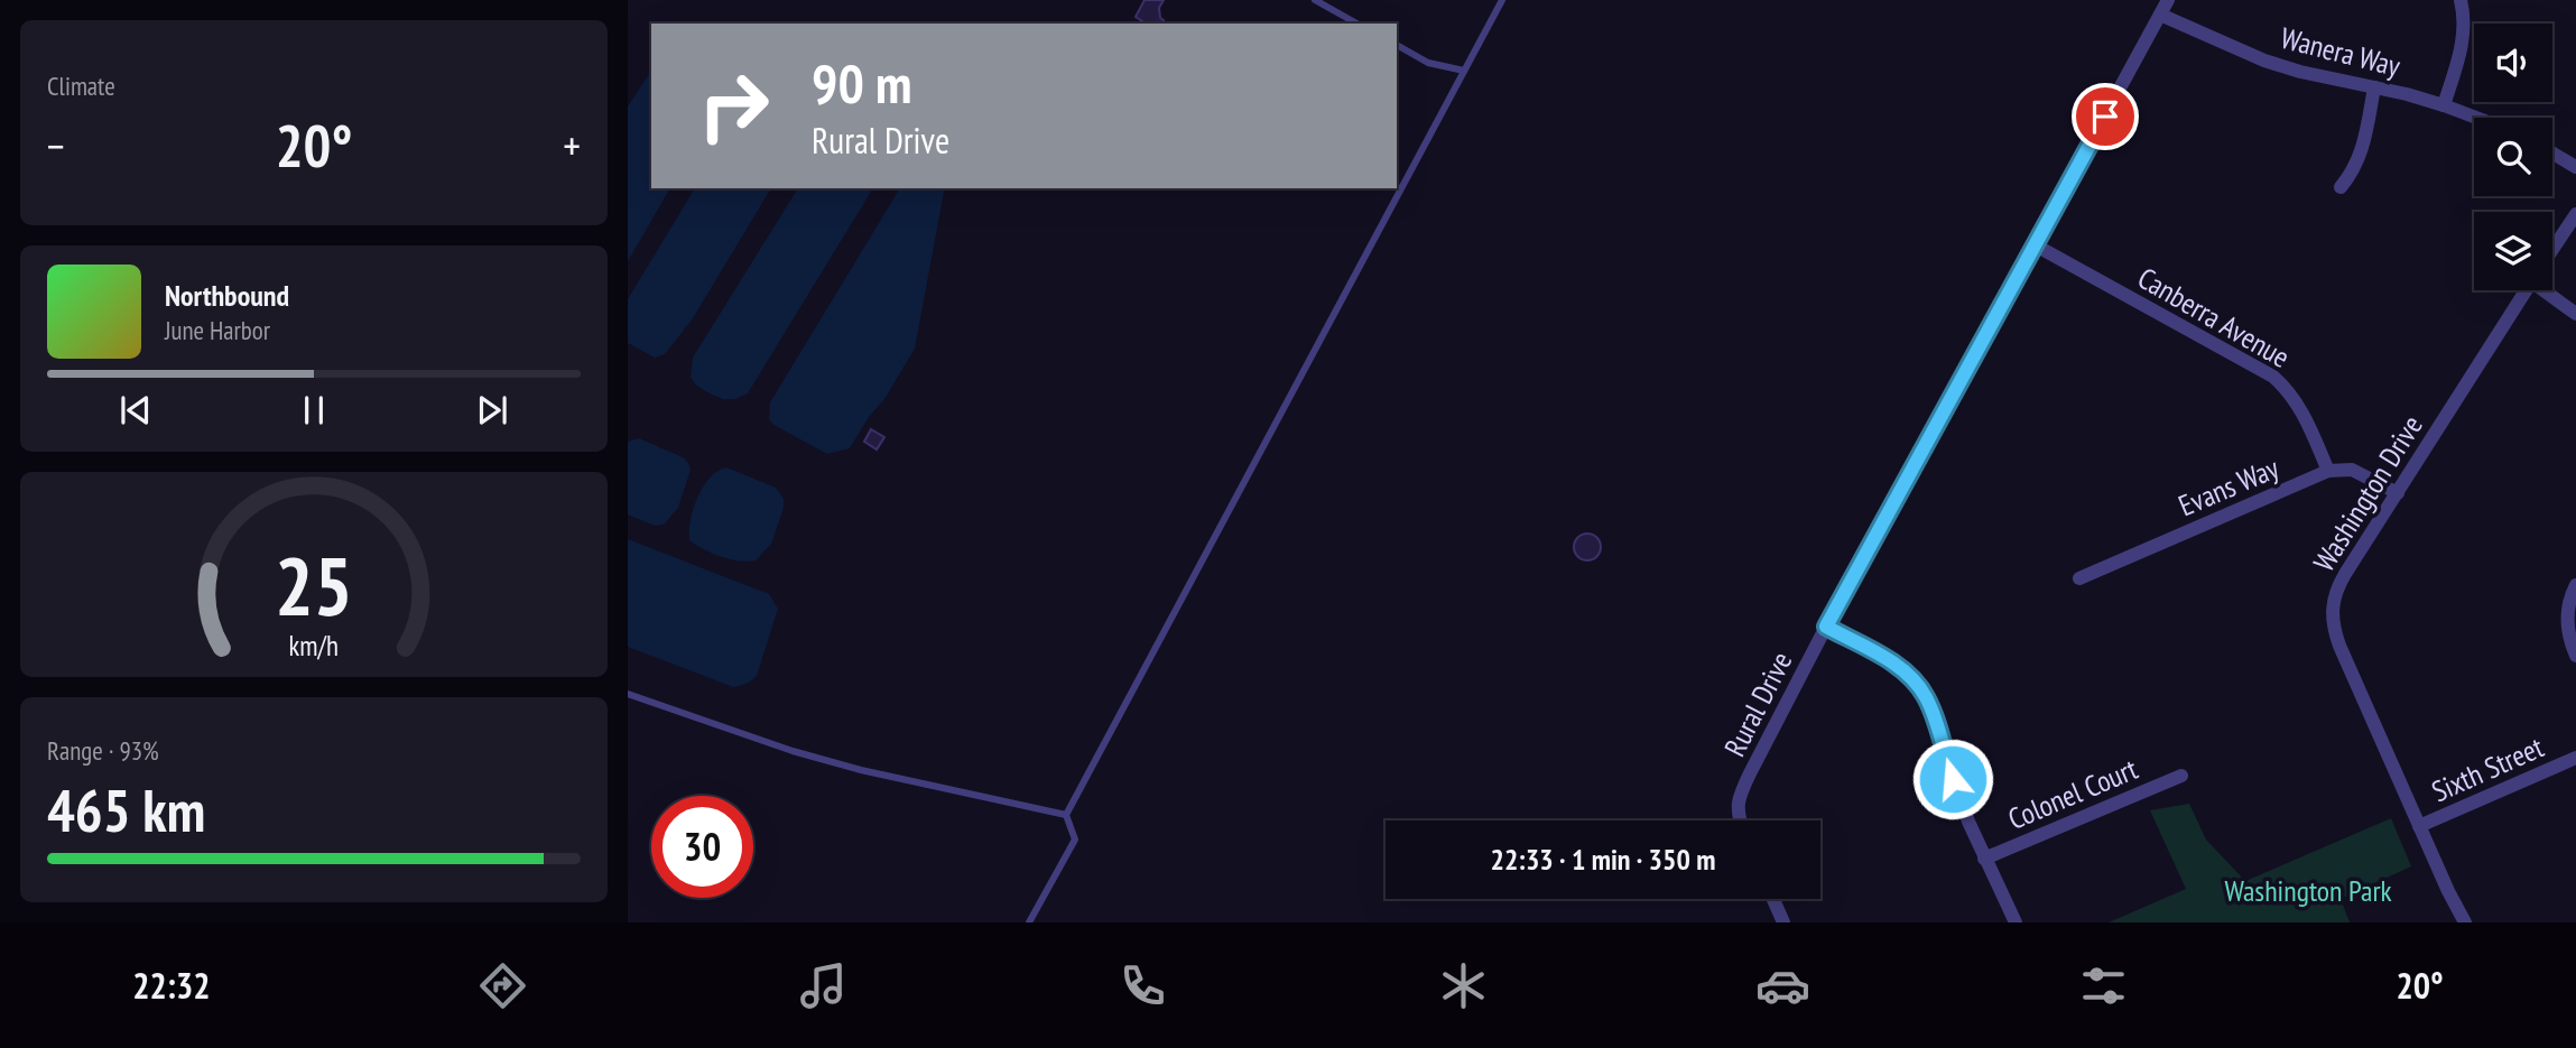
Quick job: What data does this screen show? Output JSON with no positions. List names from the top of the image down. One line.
{"streets":{"street":["Wanera Way","Canberra Avenue","Evans Way","Washington Drive","Rural Drive","Sixth Street","Colonel Court"]},"crossings":[["Wanera Way","Rural Drive"],["Canberra Avenue","Evans Way"],["Canberra Avenue","Rural Drive"],["Washington Drive","Sixth Street"]],"parks":["Washington Park"],"page":{"tile":["Climate",["Range · 93%","465 km"]],"turn":["90 m","Rural Drive"],"heat":["−","20°","+"],"song":["Northbound","June Harbor"],"limit":"30","trip":"22:33 · 1 min · 350 m","tabs":["22:32","20°"],"gauge":["25","km/h"]}}
